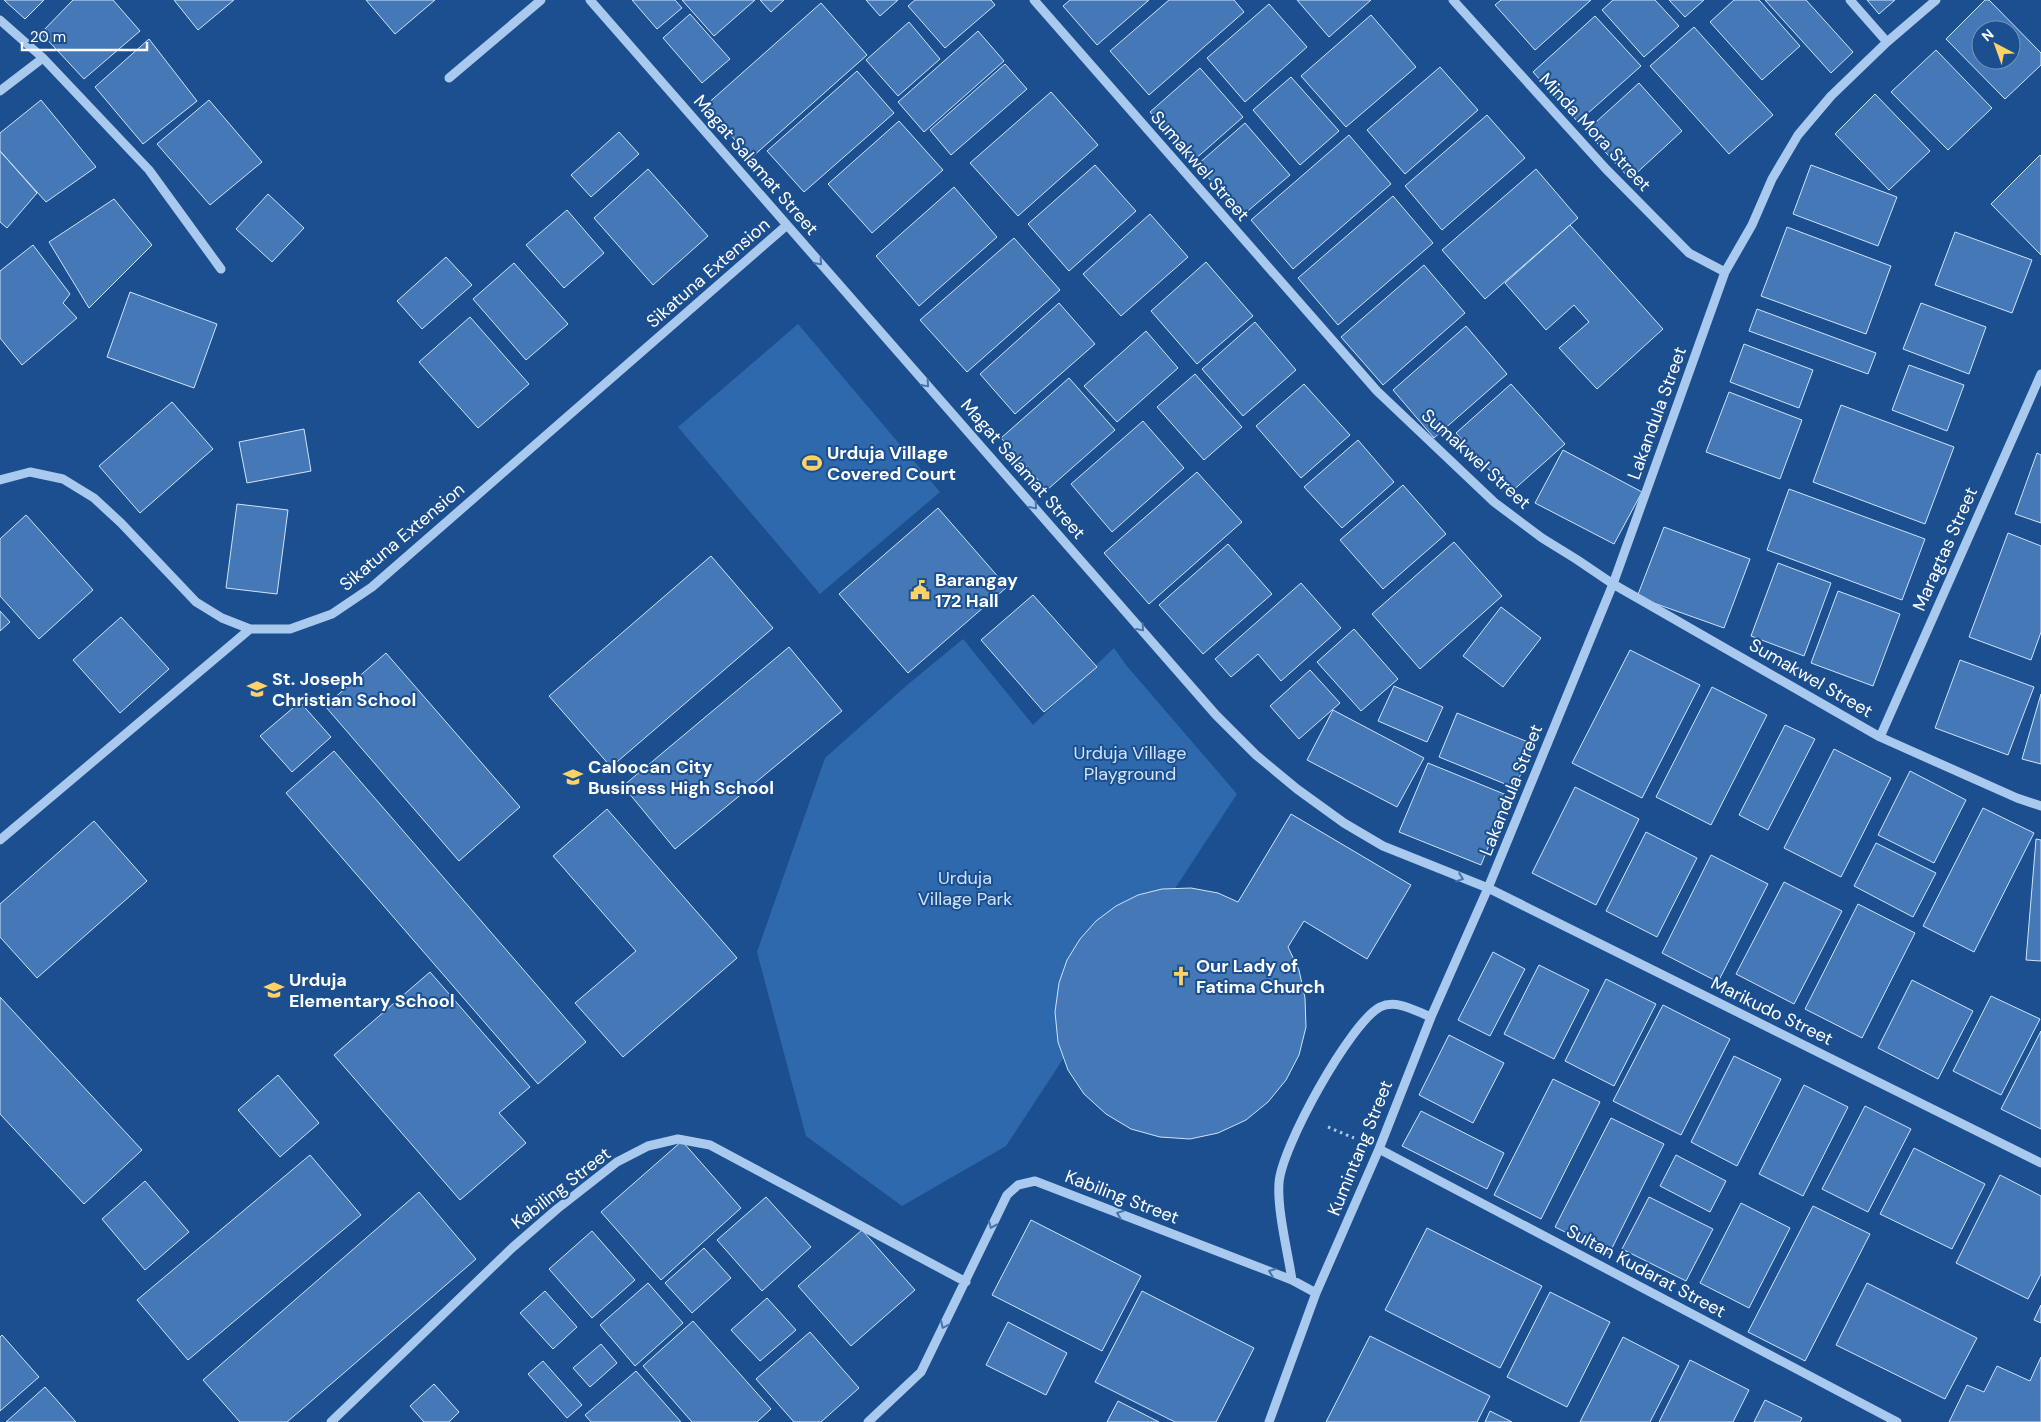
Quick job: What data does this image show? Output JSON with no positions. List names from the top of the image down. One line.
{"streets":{"street":["Minda Mora Street","Magat Salamat Street","Sumakwel Street","Sikatuna Extension","Lakandula Street","Maragtas Street","Marikudo Street","Kumintang Street","Kabiling Street","Sultan Kudarat Street"]},"crossings":[["Minda Mora Street","Lakandula Street"],["Magat Salamat Street","Sikatuna Extension"],["Magat Salamat Street","Lakandula Street"],["Magat Salamat Street","Marikudo Street"],["Magat Salamat Street","Kumintang Street"],["Sumakwel Street","Lakandula Street"],["Sumakwel Street","Maragtas Street"],["Lakandula Street","Marikudo Street"],["Lakandula Street","Kumintang Street"],["Marikudo Street","Kumintang Street"],["Kumintang Street","Kabiling Street"],["Kumintang Street","Sultan Kudarat Street"]],"one_way":["Magat Salamat Street"],"parks":["Urduja Village Playground","Urduja Village Park"],"places":{"sports":["Urduja Village Covered Court"],"public building":["Barangay 172 Hall"],"school or university":["St. Joseph Christian School","Caloocan City Business High School","Urduja Elementary School"],"church":["Our Lady of Fatima Church"]},"scale_bar":"20 m","north":"top left"}
